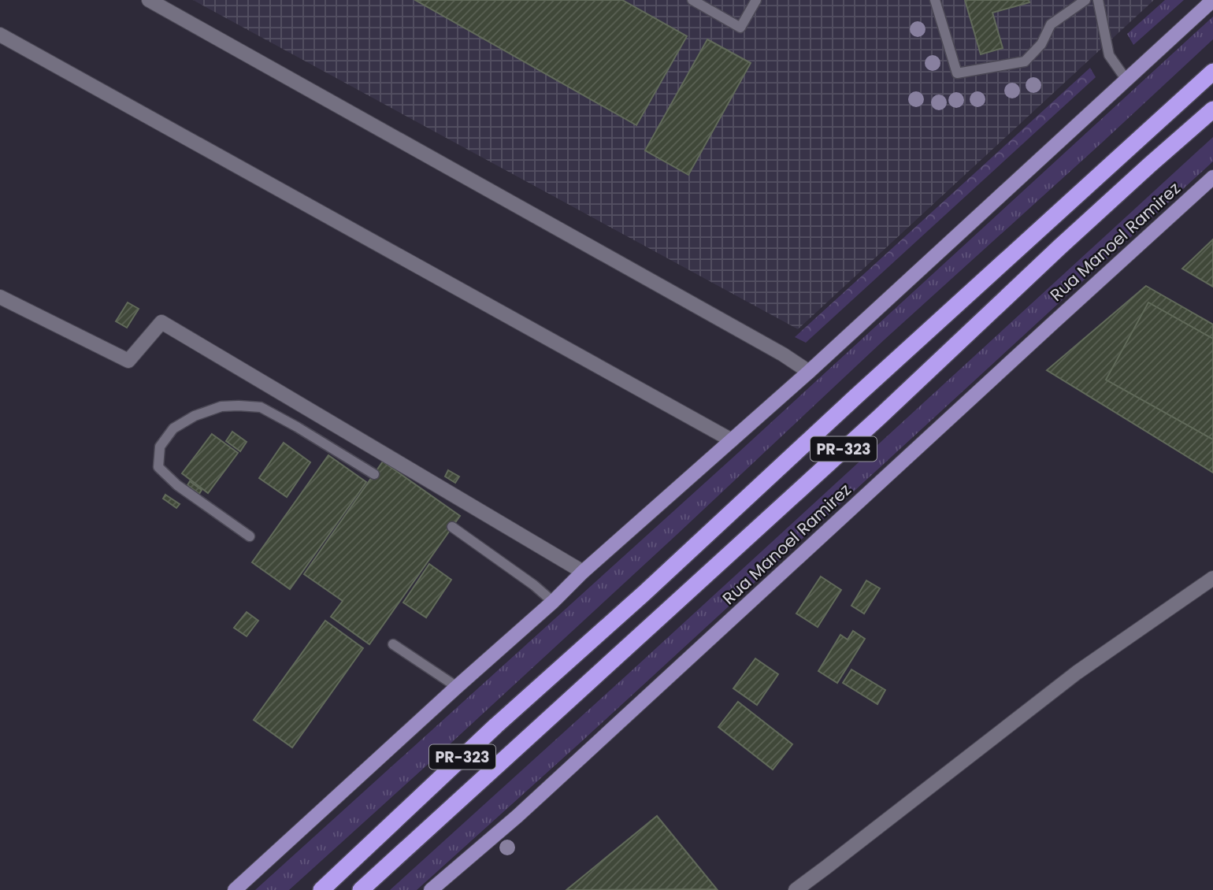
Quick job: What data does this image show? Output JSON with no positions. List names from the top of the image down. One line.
{"streets":{"highway":["PR-323"],"main road":["Rua Manoel Ramirez"]}}
